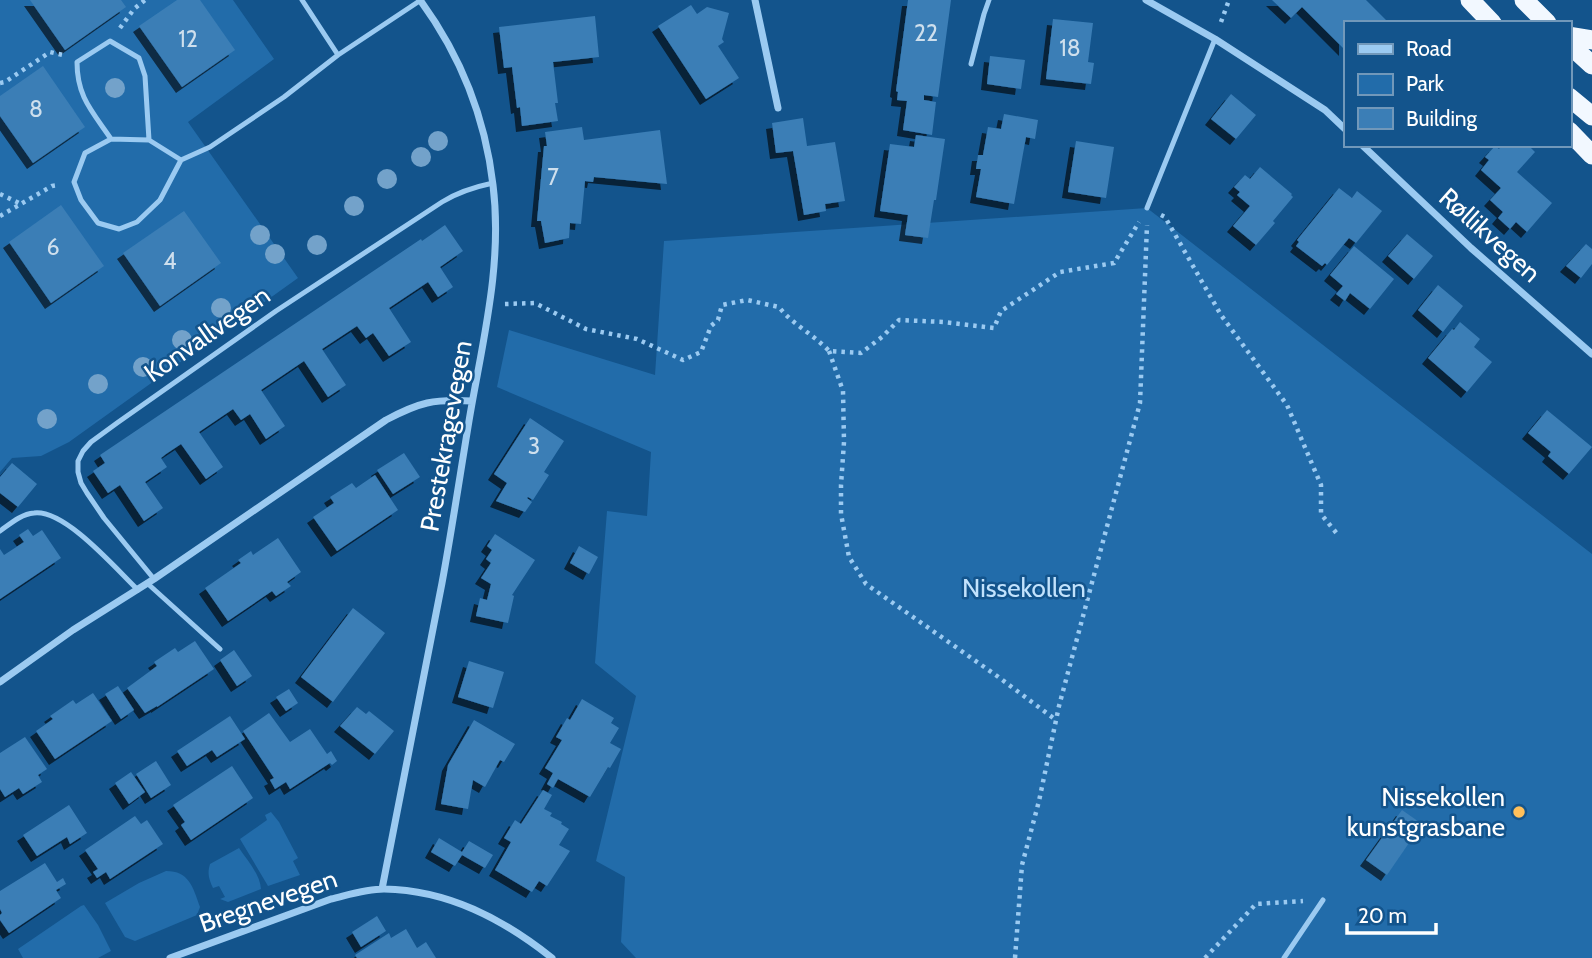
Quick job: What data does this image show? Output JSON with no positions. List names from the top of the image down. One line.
{"streets":{"street":["Røllikvegen","Prestekragevegen","Bregnevegen"],"lane":["Konvallvegen"]},"crossings":[["Konvallvegen","Prestekragevegen"],["Prestekragevegen","Bregnevegen"]],"parks":["Nissekollen"],"places":["Nissekollen kunstgrasbane"],"house_numbers":["22","12","18","8","7","6","4","3"],"legend":["Road","Park","Building"],"scale_bar":"20 m"}
